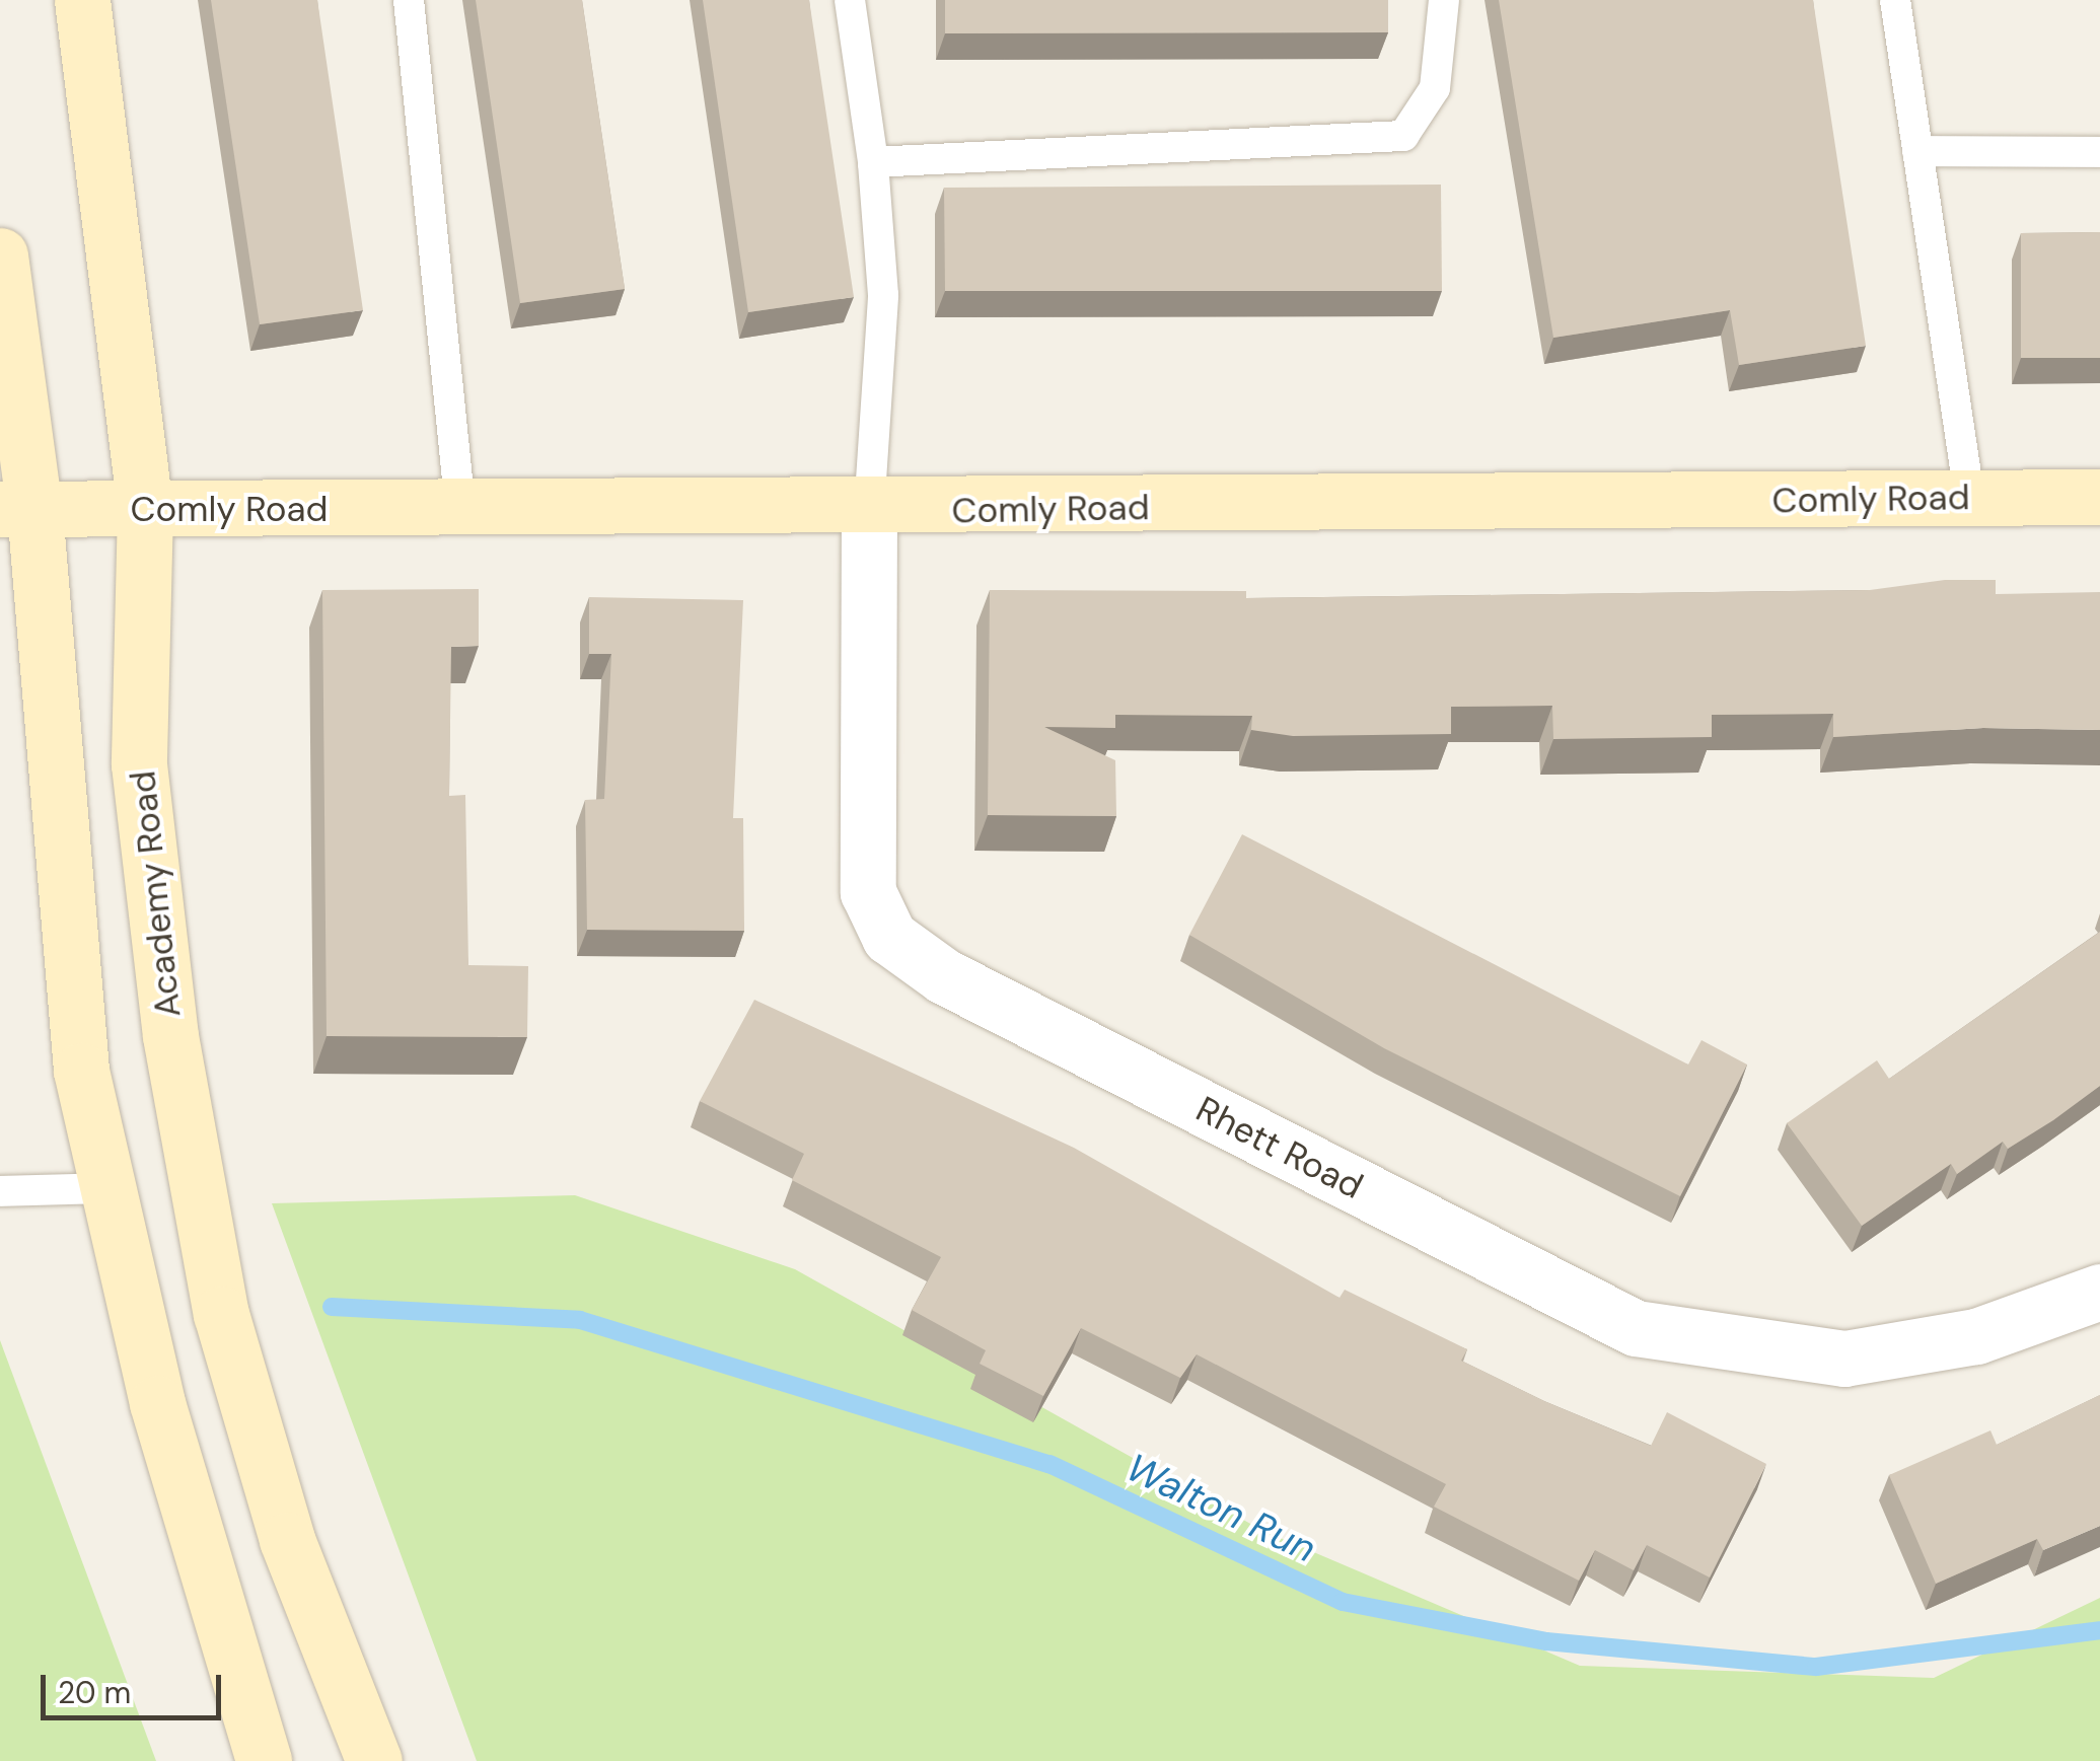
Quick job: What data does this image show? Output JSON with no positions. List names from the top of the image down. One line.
{"streets":{"main road":["Comly Road","Academy Road"],"street":["Rhett Road"]},"crossings":[["Comly Road","Academy Road"],["Comly Road","Rhett Road"]],"water":["Walton Run"],"scale_bar":"20 m"}
